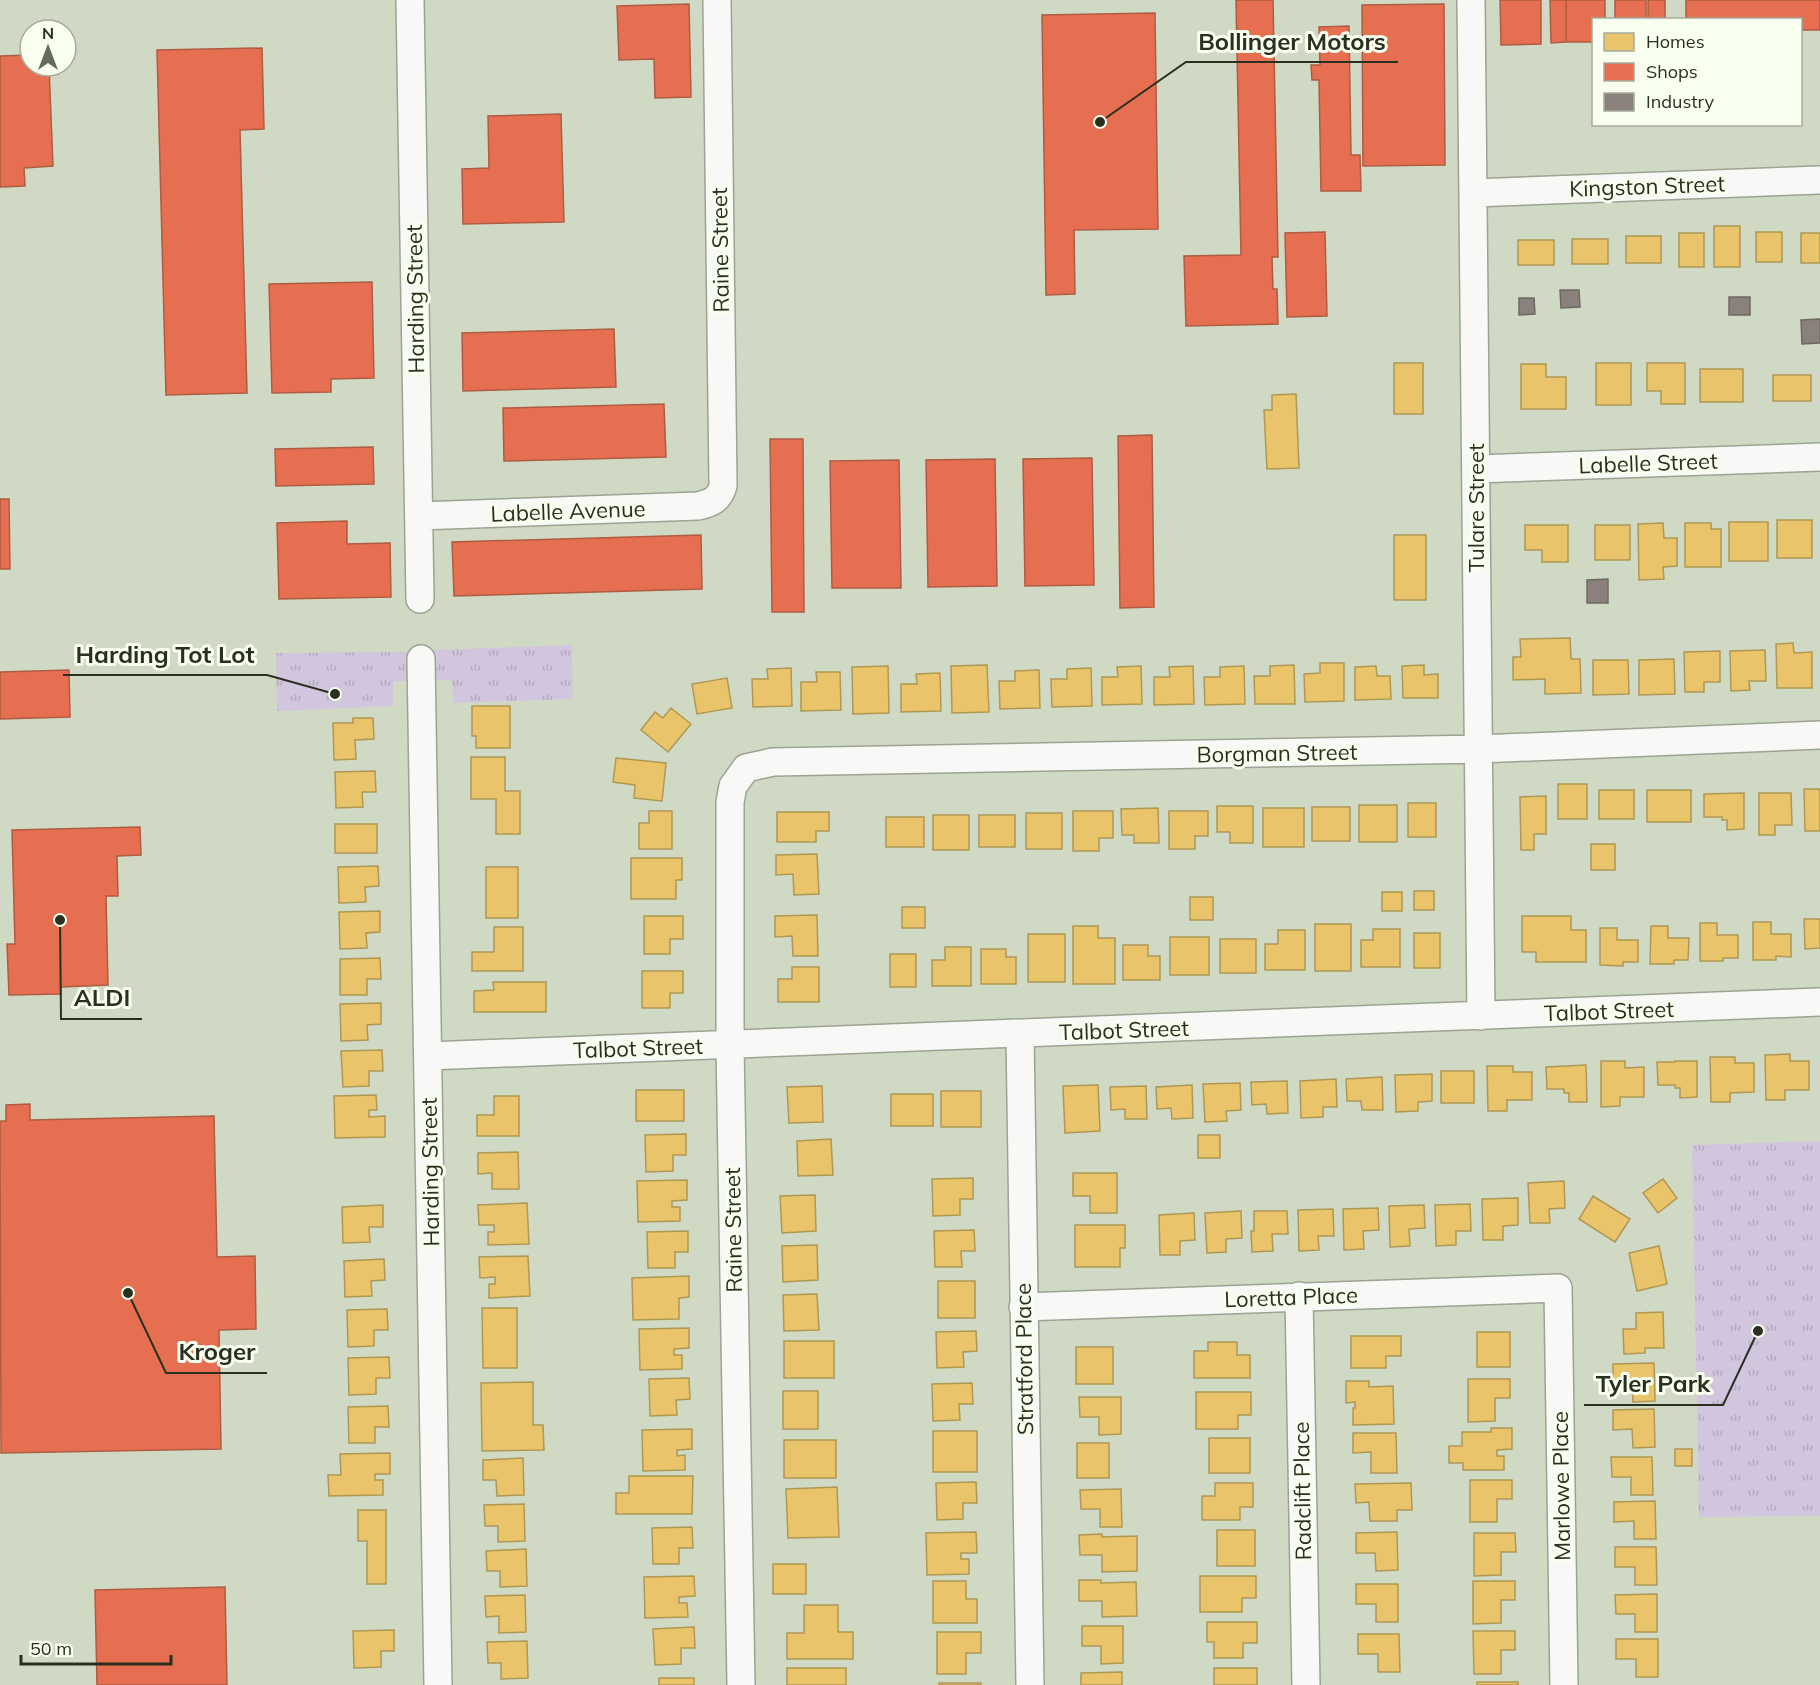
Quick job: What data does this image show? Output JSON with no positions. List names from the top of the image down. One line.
{"streets":{"street":["Kingston Street","Raine Street","Harding Street","Labelle Street","Tulare Street","Labelle Avenue","Borgman Street","Talbot Street","Loretta Place","Stratford Place","Marlowe Place","Radclift Place"]},"crossings":[["Kingston Street","Tulare Street"],["Raine Street","Labelle Avenue"],["Raine Street","Borgman Street"],["Raine Street","Talbot Street"],["Harding Street","Labelle Avenue"],["Harding Street","Talbot Street"],["Labelle Street","Tulare Street"],["Tulare Street","Borgman Street"],["Tulare Street","Talbot Street"],["Talbot Street","Stratford Place"],["Loretta Place","Stratford Place"],["Loretta Place","Marlowe Place"],["Loretta Place","Radclift Place"]],"places":["Bollinger Motors","Harding Tot Lot","ALDI","Kroger","Tyler Park"],"legend":["Homes","Shops","Industry"],"scale_bar":"50 m","north":"top"}
